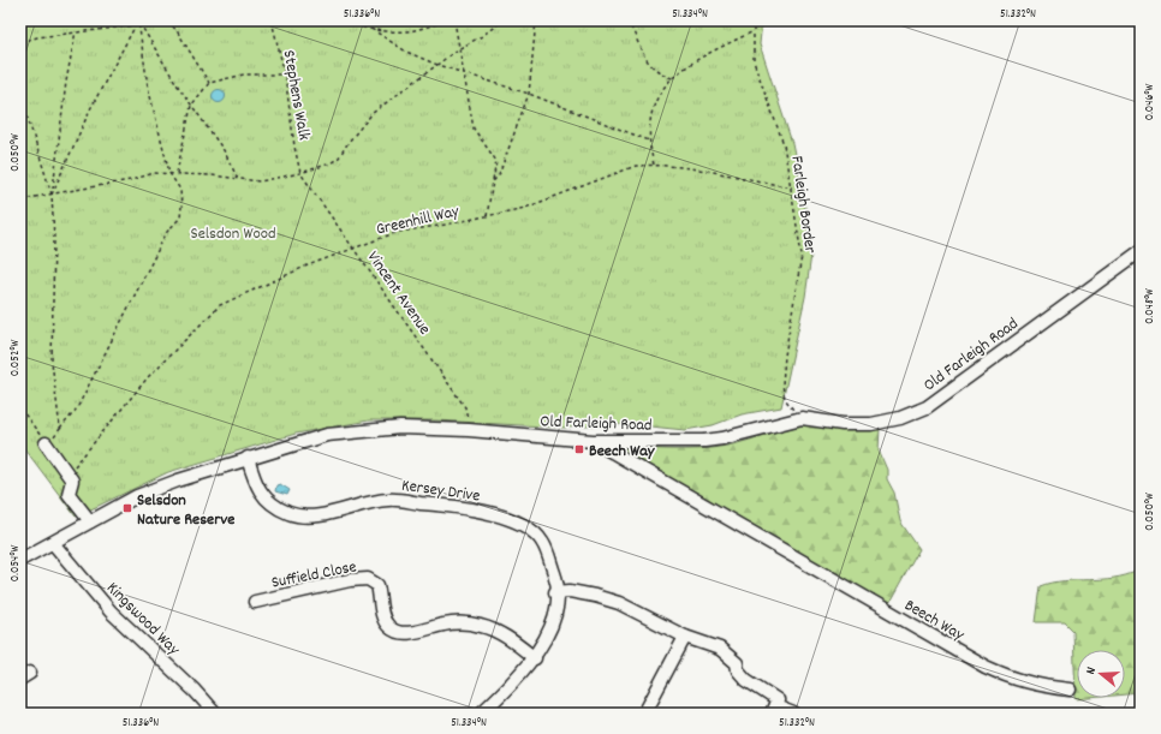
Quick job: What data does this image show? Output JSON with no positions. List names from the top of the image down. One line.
{"streets":{"street":["Old Farleigh Road","Kersey Drive","Suffield Close","Kingswood Way","Beech Way"],"path":["Stephens Walk","Farleigh Border","Greenhill Way","Vincent Avenue"]},"crossings":[["Stephens Walk","Vincent Avenue"],["Farleigh Border","Greenhill Way"],["Farleigh Border","Old Farleigh Road"],["Greenhill Way","Vincent Avenue"],["Vincent Avenue","Old Farleigh Road"],["Old Farleigh Road","Kersey Drive"],["Old Farleigh Road","Kingswood Way"],["Old Farleigh Road","Beech Way"],["Kersey Drive","Suffield Close"]],"parks":["Selsdon Wood"],"places":{"transit":["Beech Way","Selsdon Nature Reserve"]},"north":"left","coordinates":["51.336°N","51.334°N","51.332°N","0.046°W","0.050°W","0.048°W","0.052°W","0.054°W"]}
